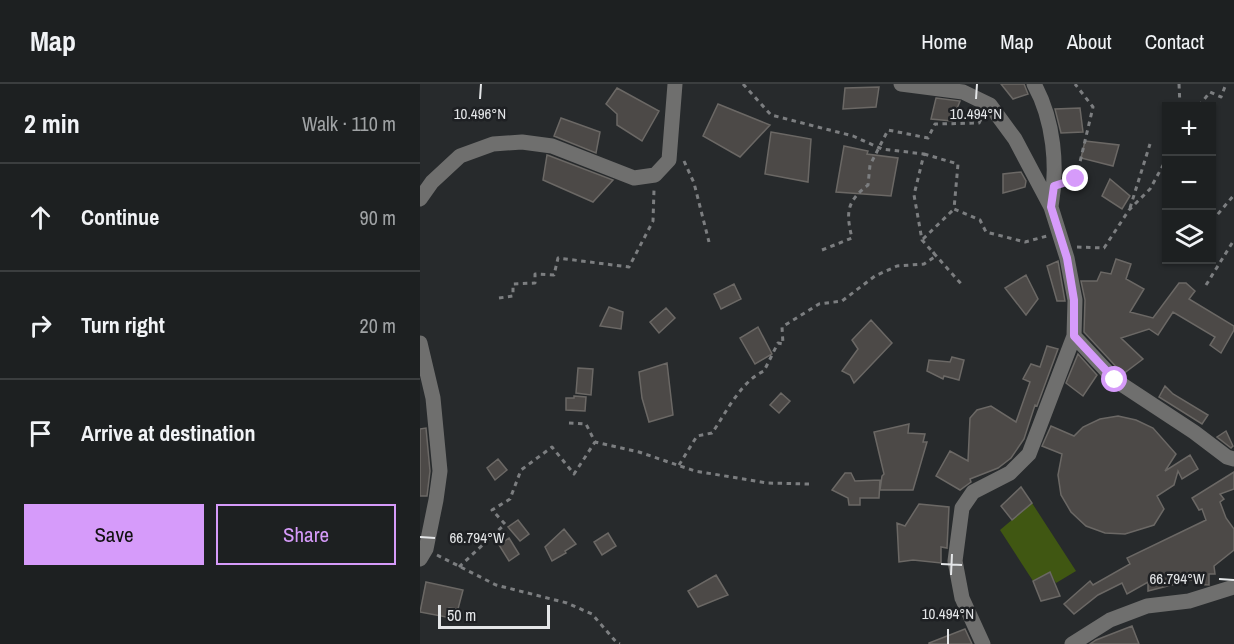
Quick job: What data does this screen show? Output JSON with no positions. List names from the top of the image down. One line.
{"scale_bar":"50 m","page":{"header":"Map","nav":["Home","Map","About","Contact"],"heading":["2 min","Walk · 110 m"],"map_buttons":["+","−"],"list":[["Continue","90 m"],["Turn right","20 m"],"Arrive at destination"],"buttons":["Save","Share"],"scale":"50 m"},"coordinates":["10.496°N","10.494°N","66.794°W"]}
